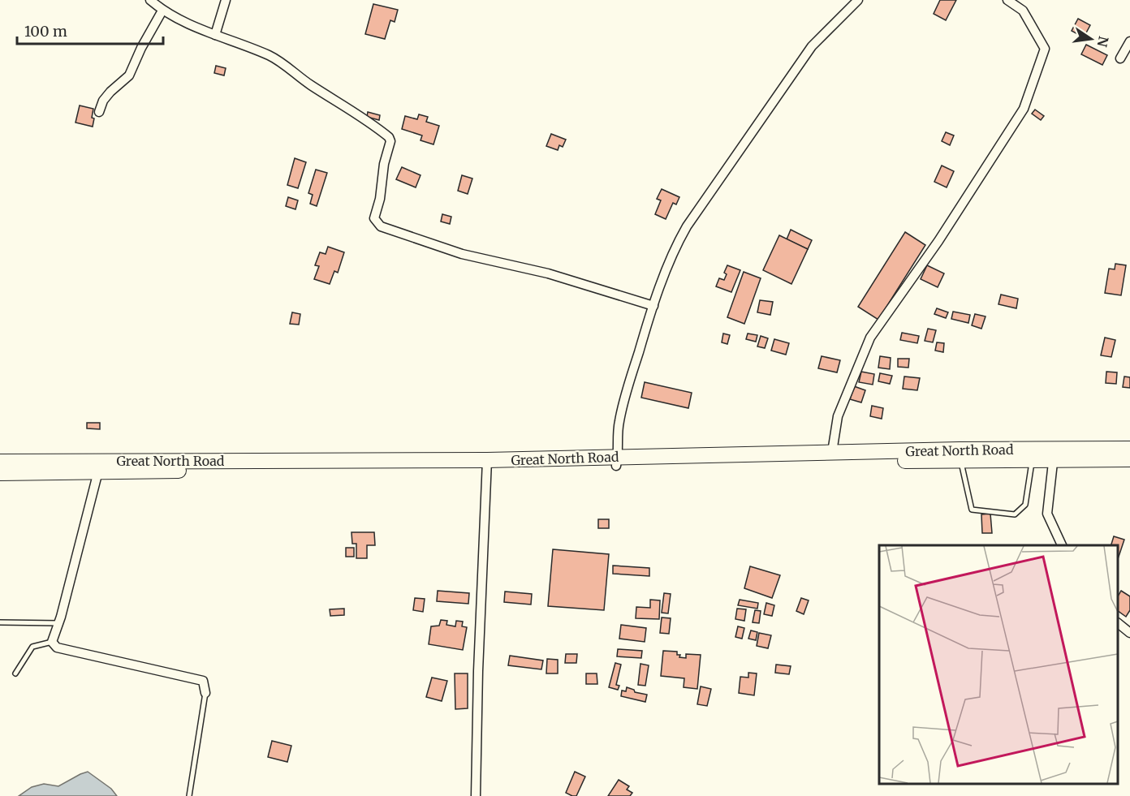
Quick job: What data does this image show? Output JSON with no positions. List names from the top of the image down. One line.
{"streets":{"highway":["Great North Road"]},"scale_bar":"100 m","north":"right"}
